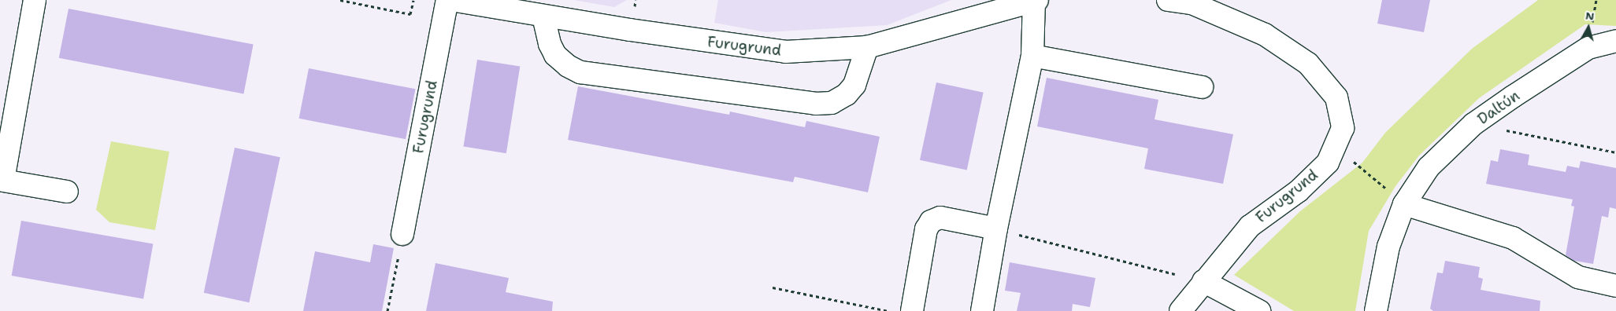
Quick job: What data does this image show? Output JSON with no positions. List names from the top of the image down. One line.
{"streets":{"street":["Furugrund","Daltún"]},"north":"top"}
